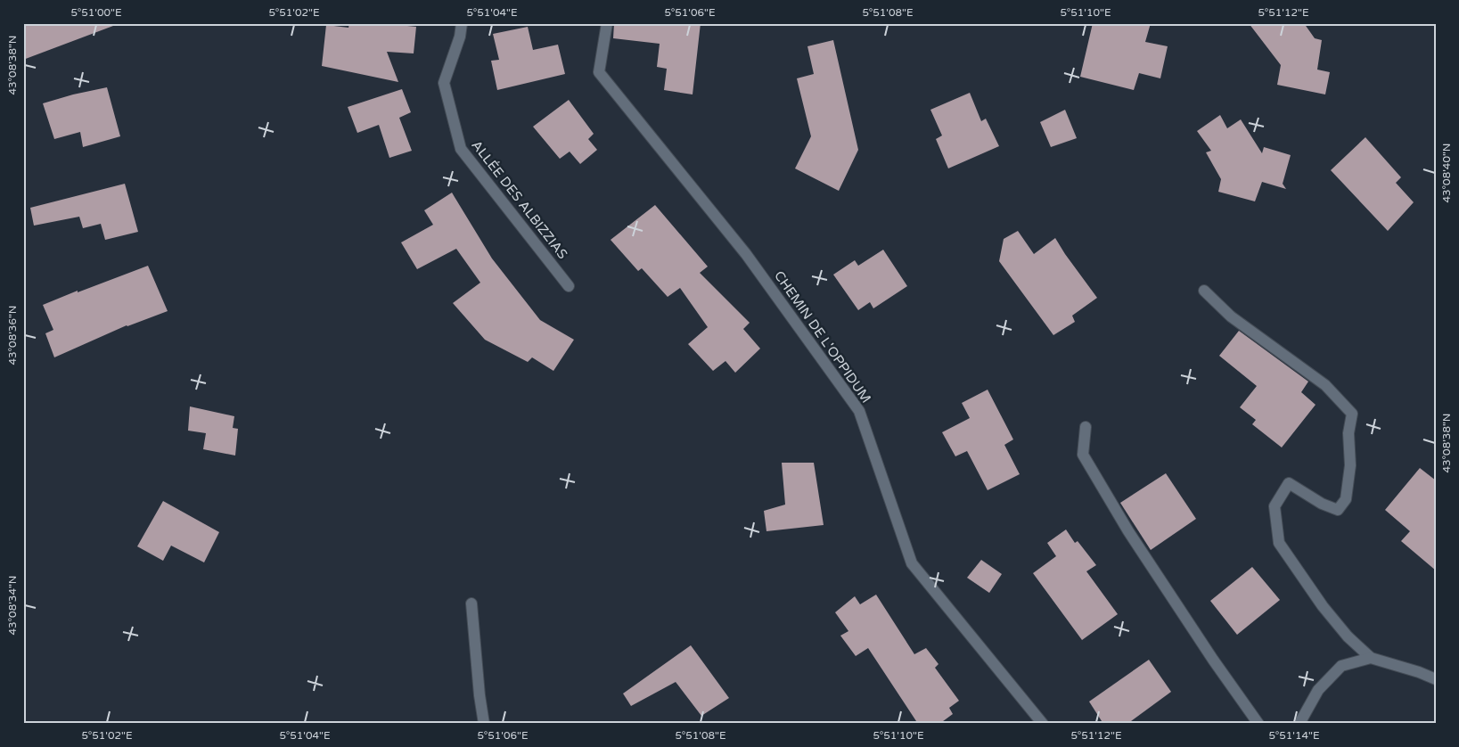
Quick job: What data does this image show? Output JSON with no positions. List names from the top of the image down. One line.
{"streets":{"street":["ALLÉE DES ALBIZZIAS","CHEMIN DE L'OPPIDUM"]},"coordinates":["5°51'00\"E","5°51'02\"E","5°51'04\"E","5°51'06\"E","5°51'08\"E","5°51'10\"E","5°51'12\"E","43°08'38\"N","43°08'40\"N","43°08'36\"N","43°08'34\"N","5°51'14\"E"]}
